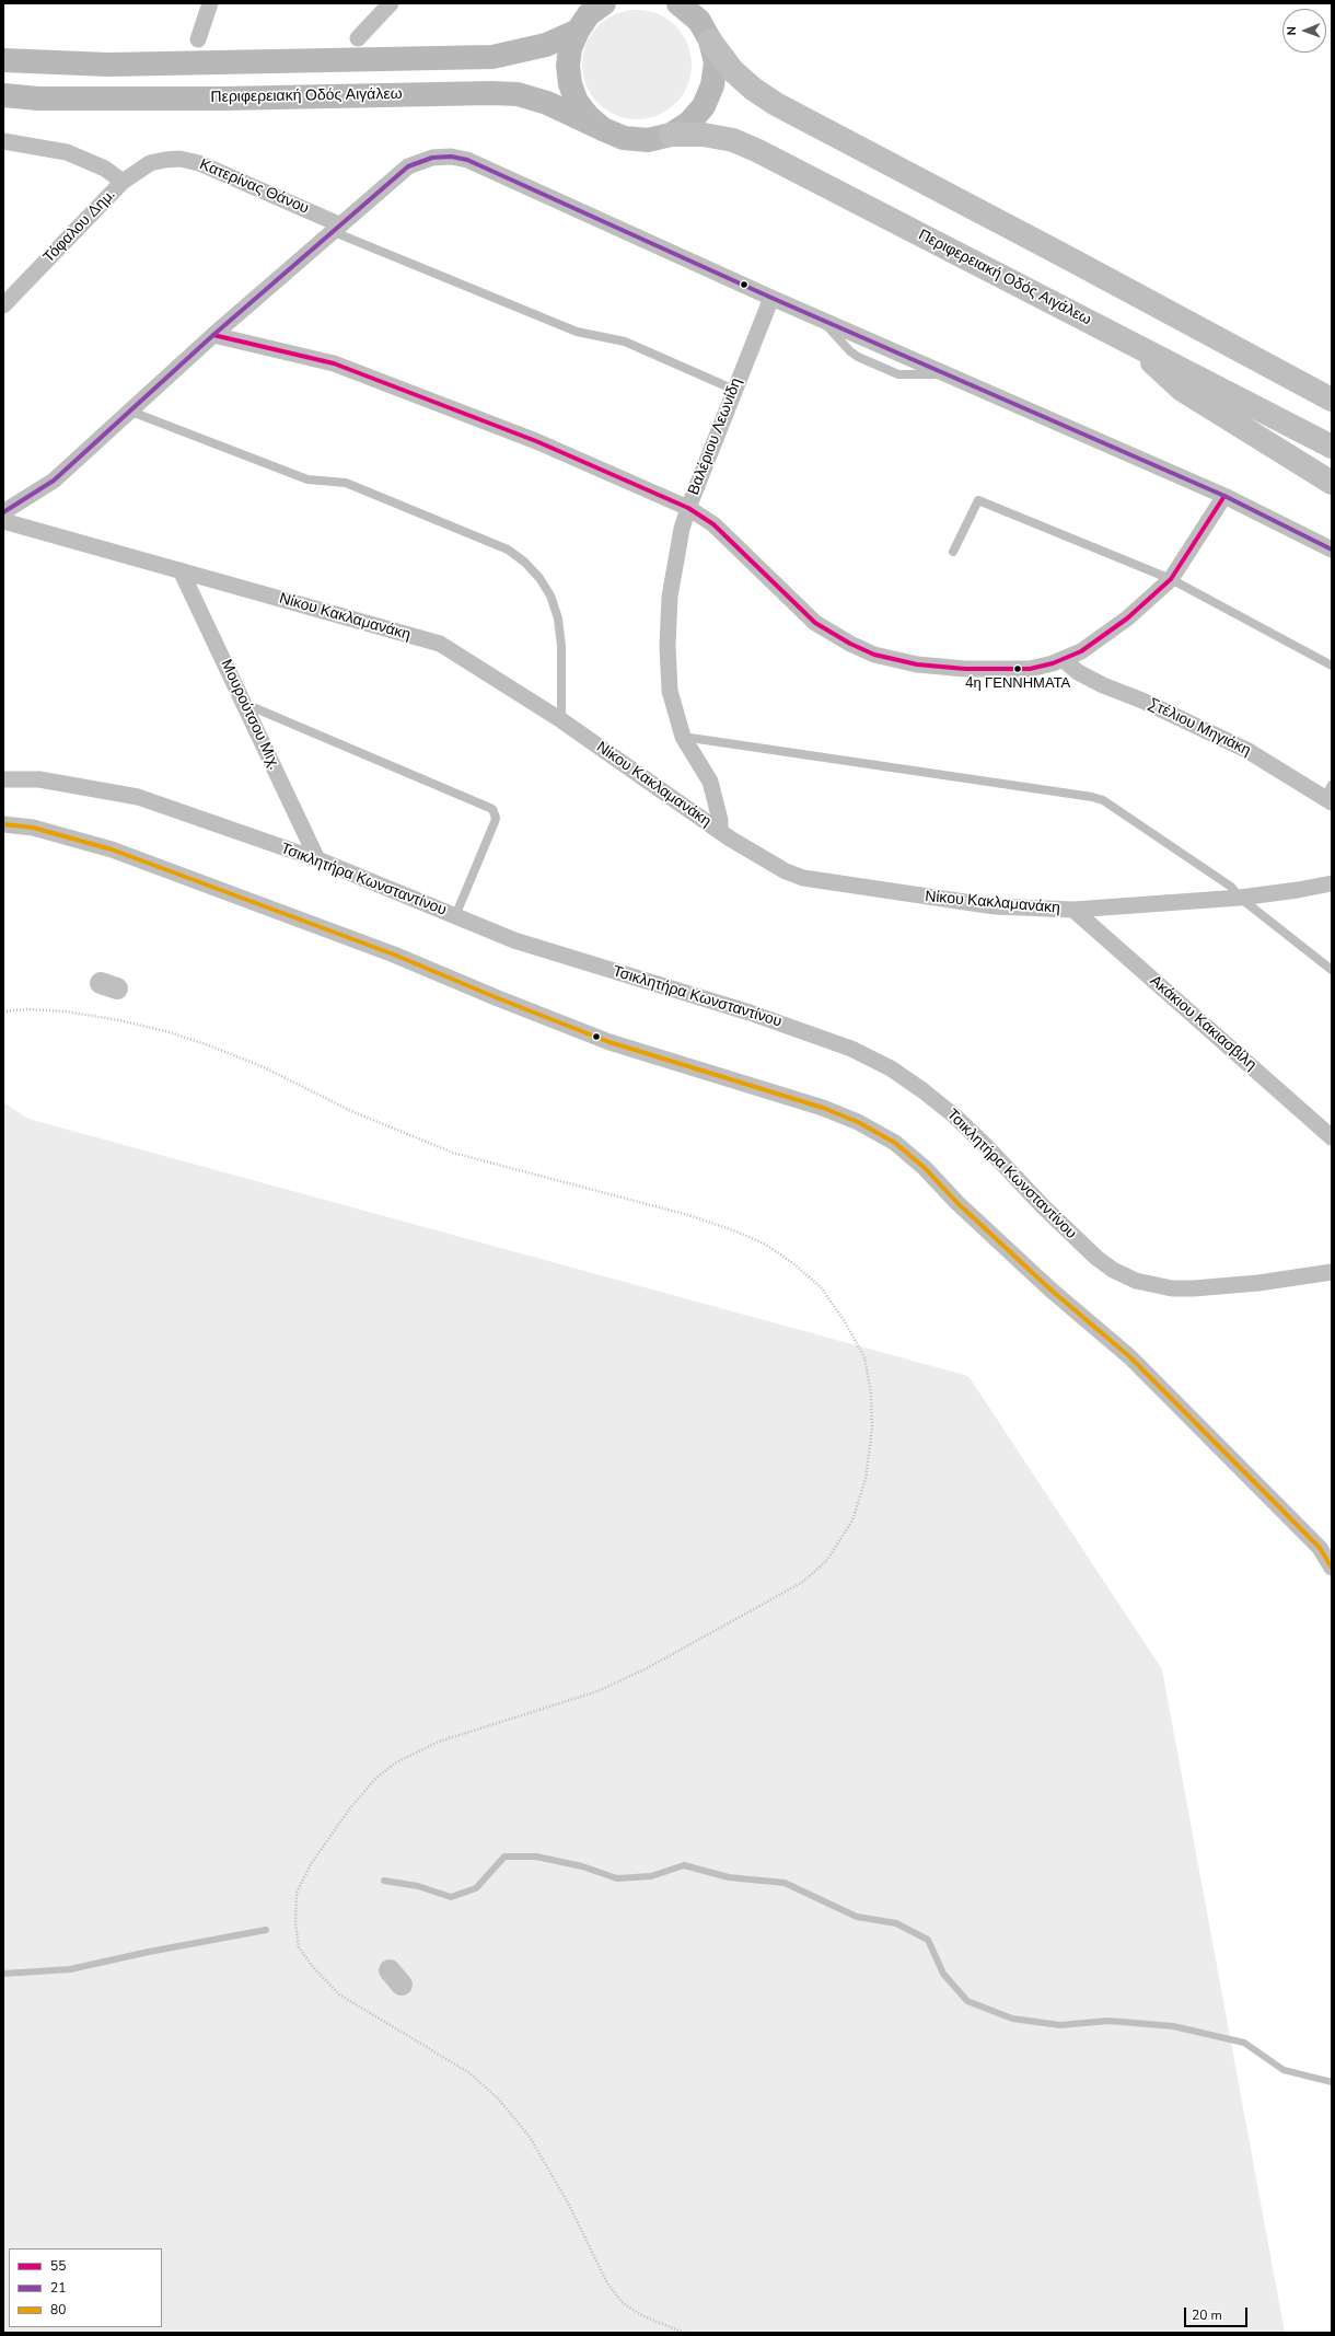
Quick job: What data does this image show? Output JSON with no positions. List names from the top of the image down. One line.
{"streets":{"highway":["Περιφερειακή Οδός Αιγάλεω"],"street":["Κατερίνας Θάνου","Τόφαλου Δημ.","Βαλέριου Λεωνίδη","Νίκου Κακλαμανάκη","Μουρούτσου Μιχ.","Στέλιου Μηγιάκη","Τσικλητήρα Κωνσταντίνου","Ακάκιου Κακιασβίλη"]},"crossings":[["Κατερίνας Θάνου","Τόφαλου Δημ."],["Βαλέριου Λεωνίδη","Νίκου Κακλαμανάκη"],["Νίκου Κακλαμανάκη","Μουρούτσου Μιχ."],["Νίκου Κακλαμανάκη","Ακάκιου Κακιασβίλη"],["Μουρούτσου Μιχ.","Τσικλητήρα Κωνσταντίνου"]],"places":["4η ΓΕΝΝΗΜΑΤΑ"],"lines":["transit line 21","transit line 55","transit line 80"],"legend":["55","21","80"],"scale_bar":"20 m","north":"left"}
